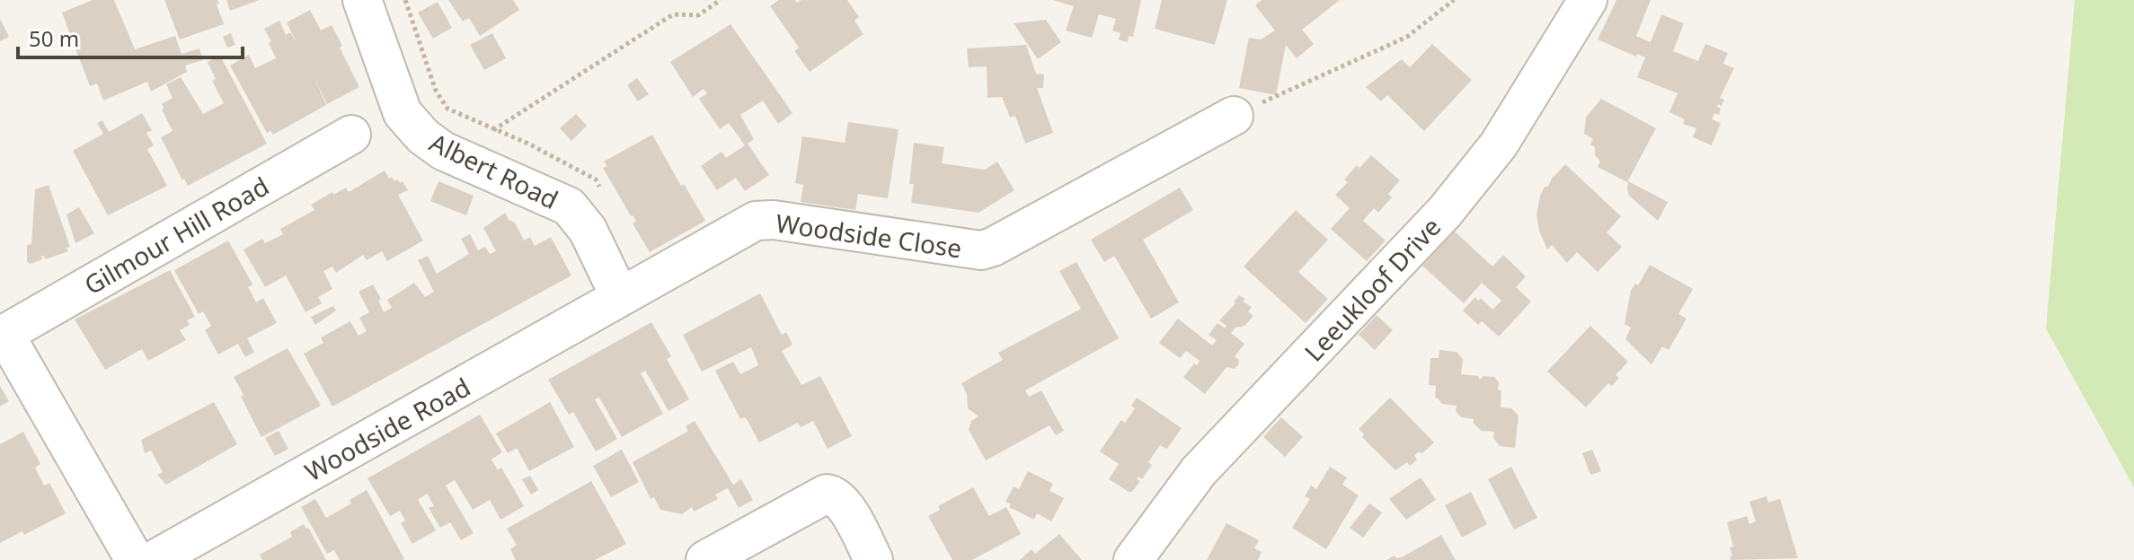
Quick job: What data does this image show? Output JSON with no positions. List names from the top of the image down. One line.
{"streets":{"street":["Albert Road","Gilmour Hill Road","Woodside Close","Leeukloof Drive","Woodside Road"]},"crossings":[["Albert Road","Woodside Close"],["Albert Road","Woodside Road"],["Woodside Close","Woodside Road"]],"scale_bar":"50 m"}
